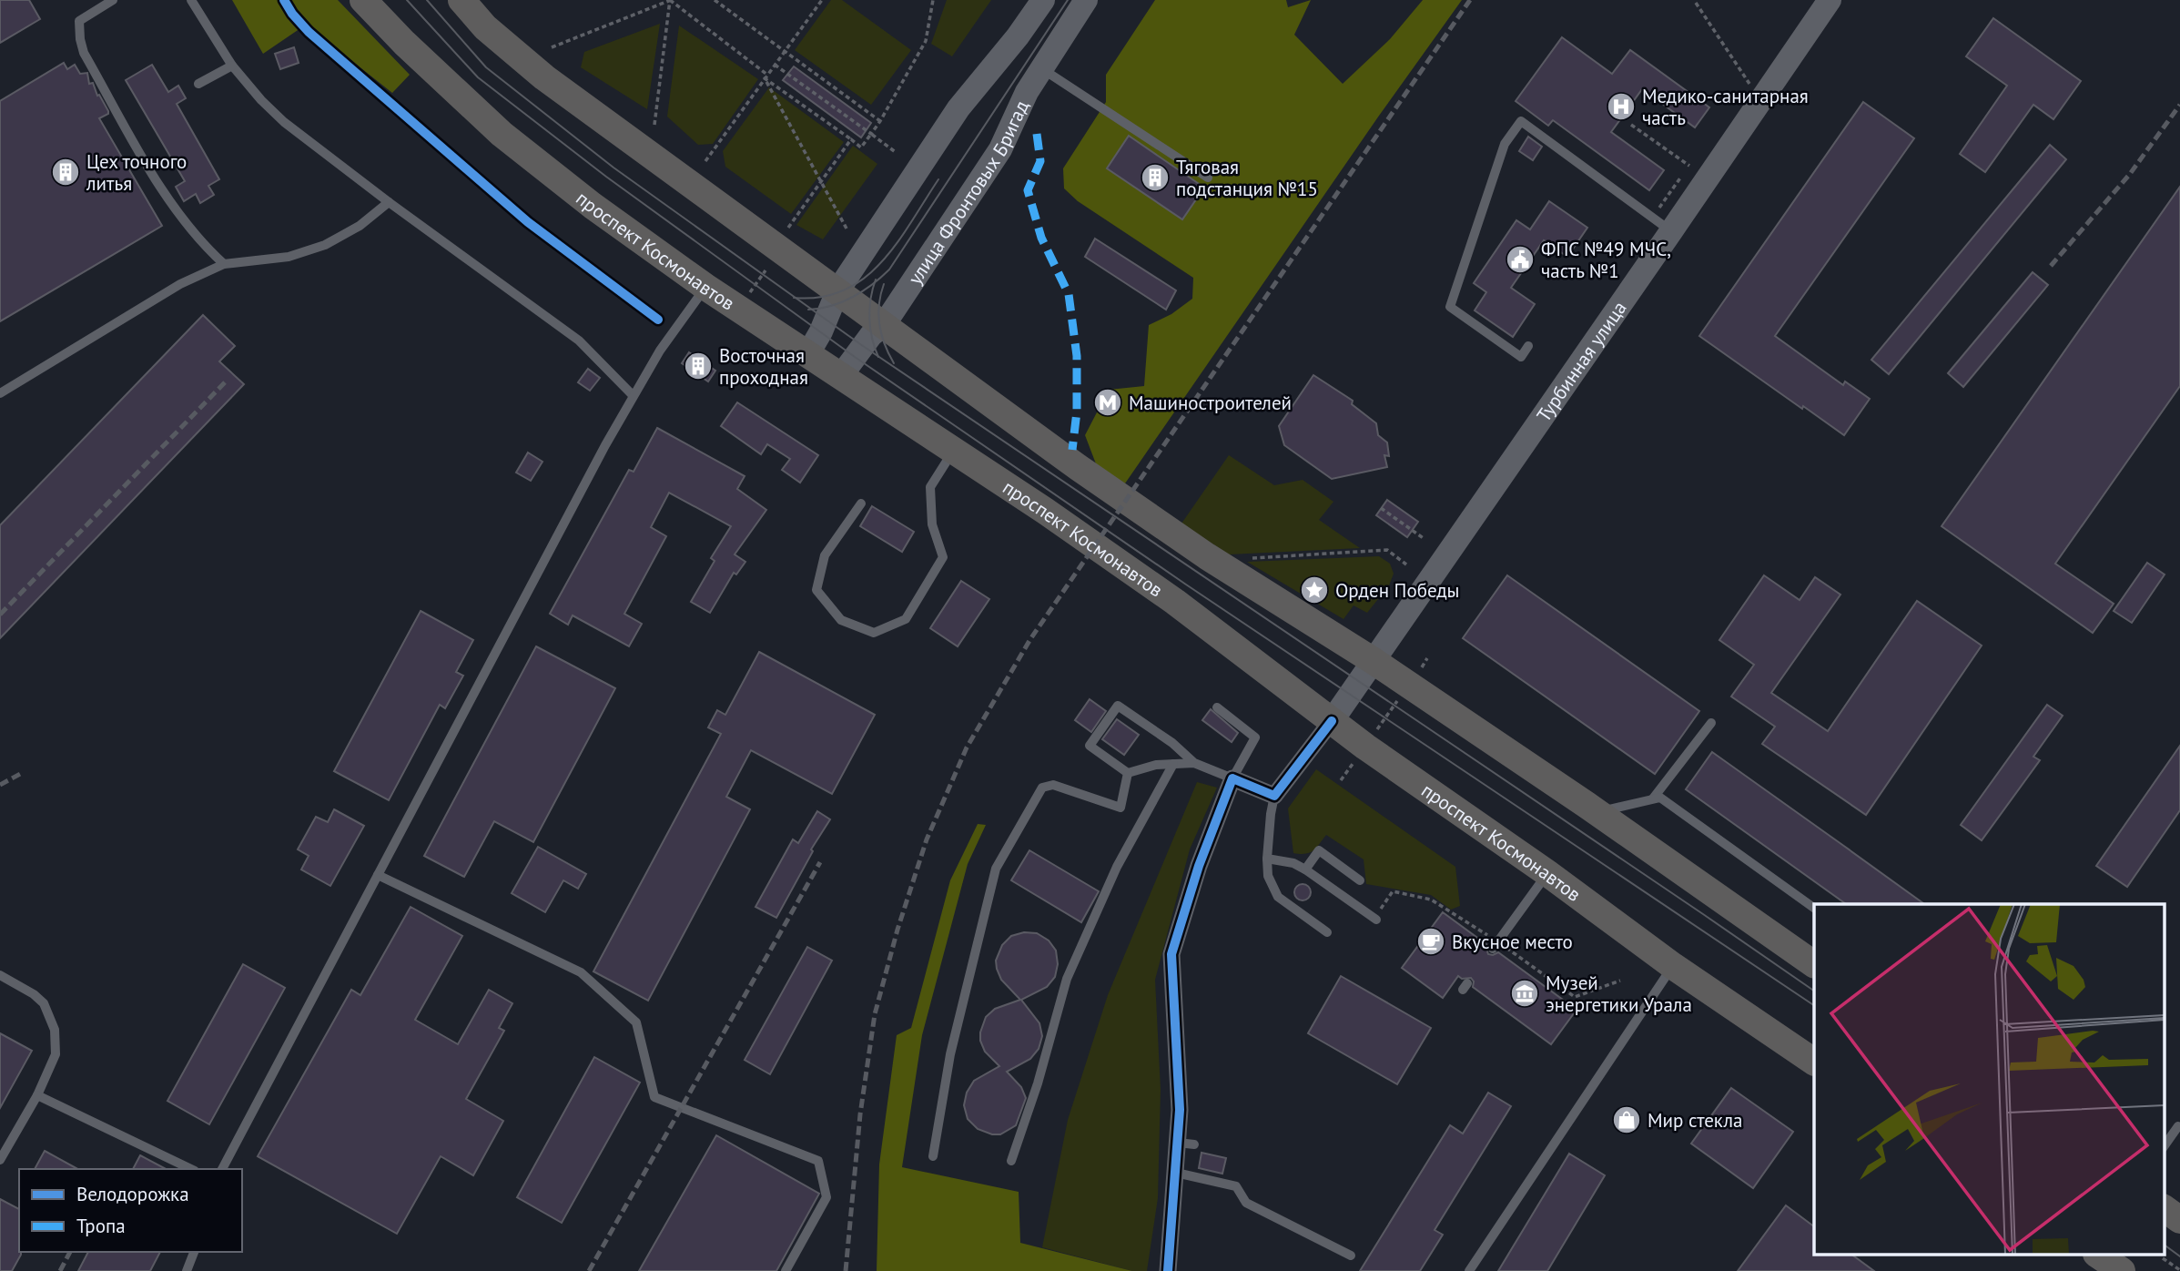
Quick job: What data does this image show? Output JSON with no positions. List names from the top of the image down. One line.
{"streets":{"main road":["улица Фронтовых Бригад","проспект Космонавтов","Турбинная улица"]},"crossings":[["улица Фронтовых Бригад","проспект Космонавтов"],["проспект Космонавтов","Турбинная улица"]],"places":{"hospital":["Медико-санитарная часть"],"building":["Цех точного литья","Тяговая подстанция №15","Восточная проходная"],"public building":["ФПС №49 МЧС, часть №1"],"metro station":["Машиностроителей"],"place":["Орден Победы"],"cafe":["Вкусное место"],"museum":["Музей энергетики Урала"],"shop":["Мир стекла"]},"legend":["Велодорожка","Тропа"]}
